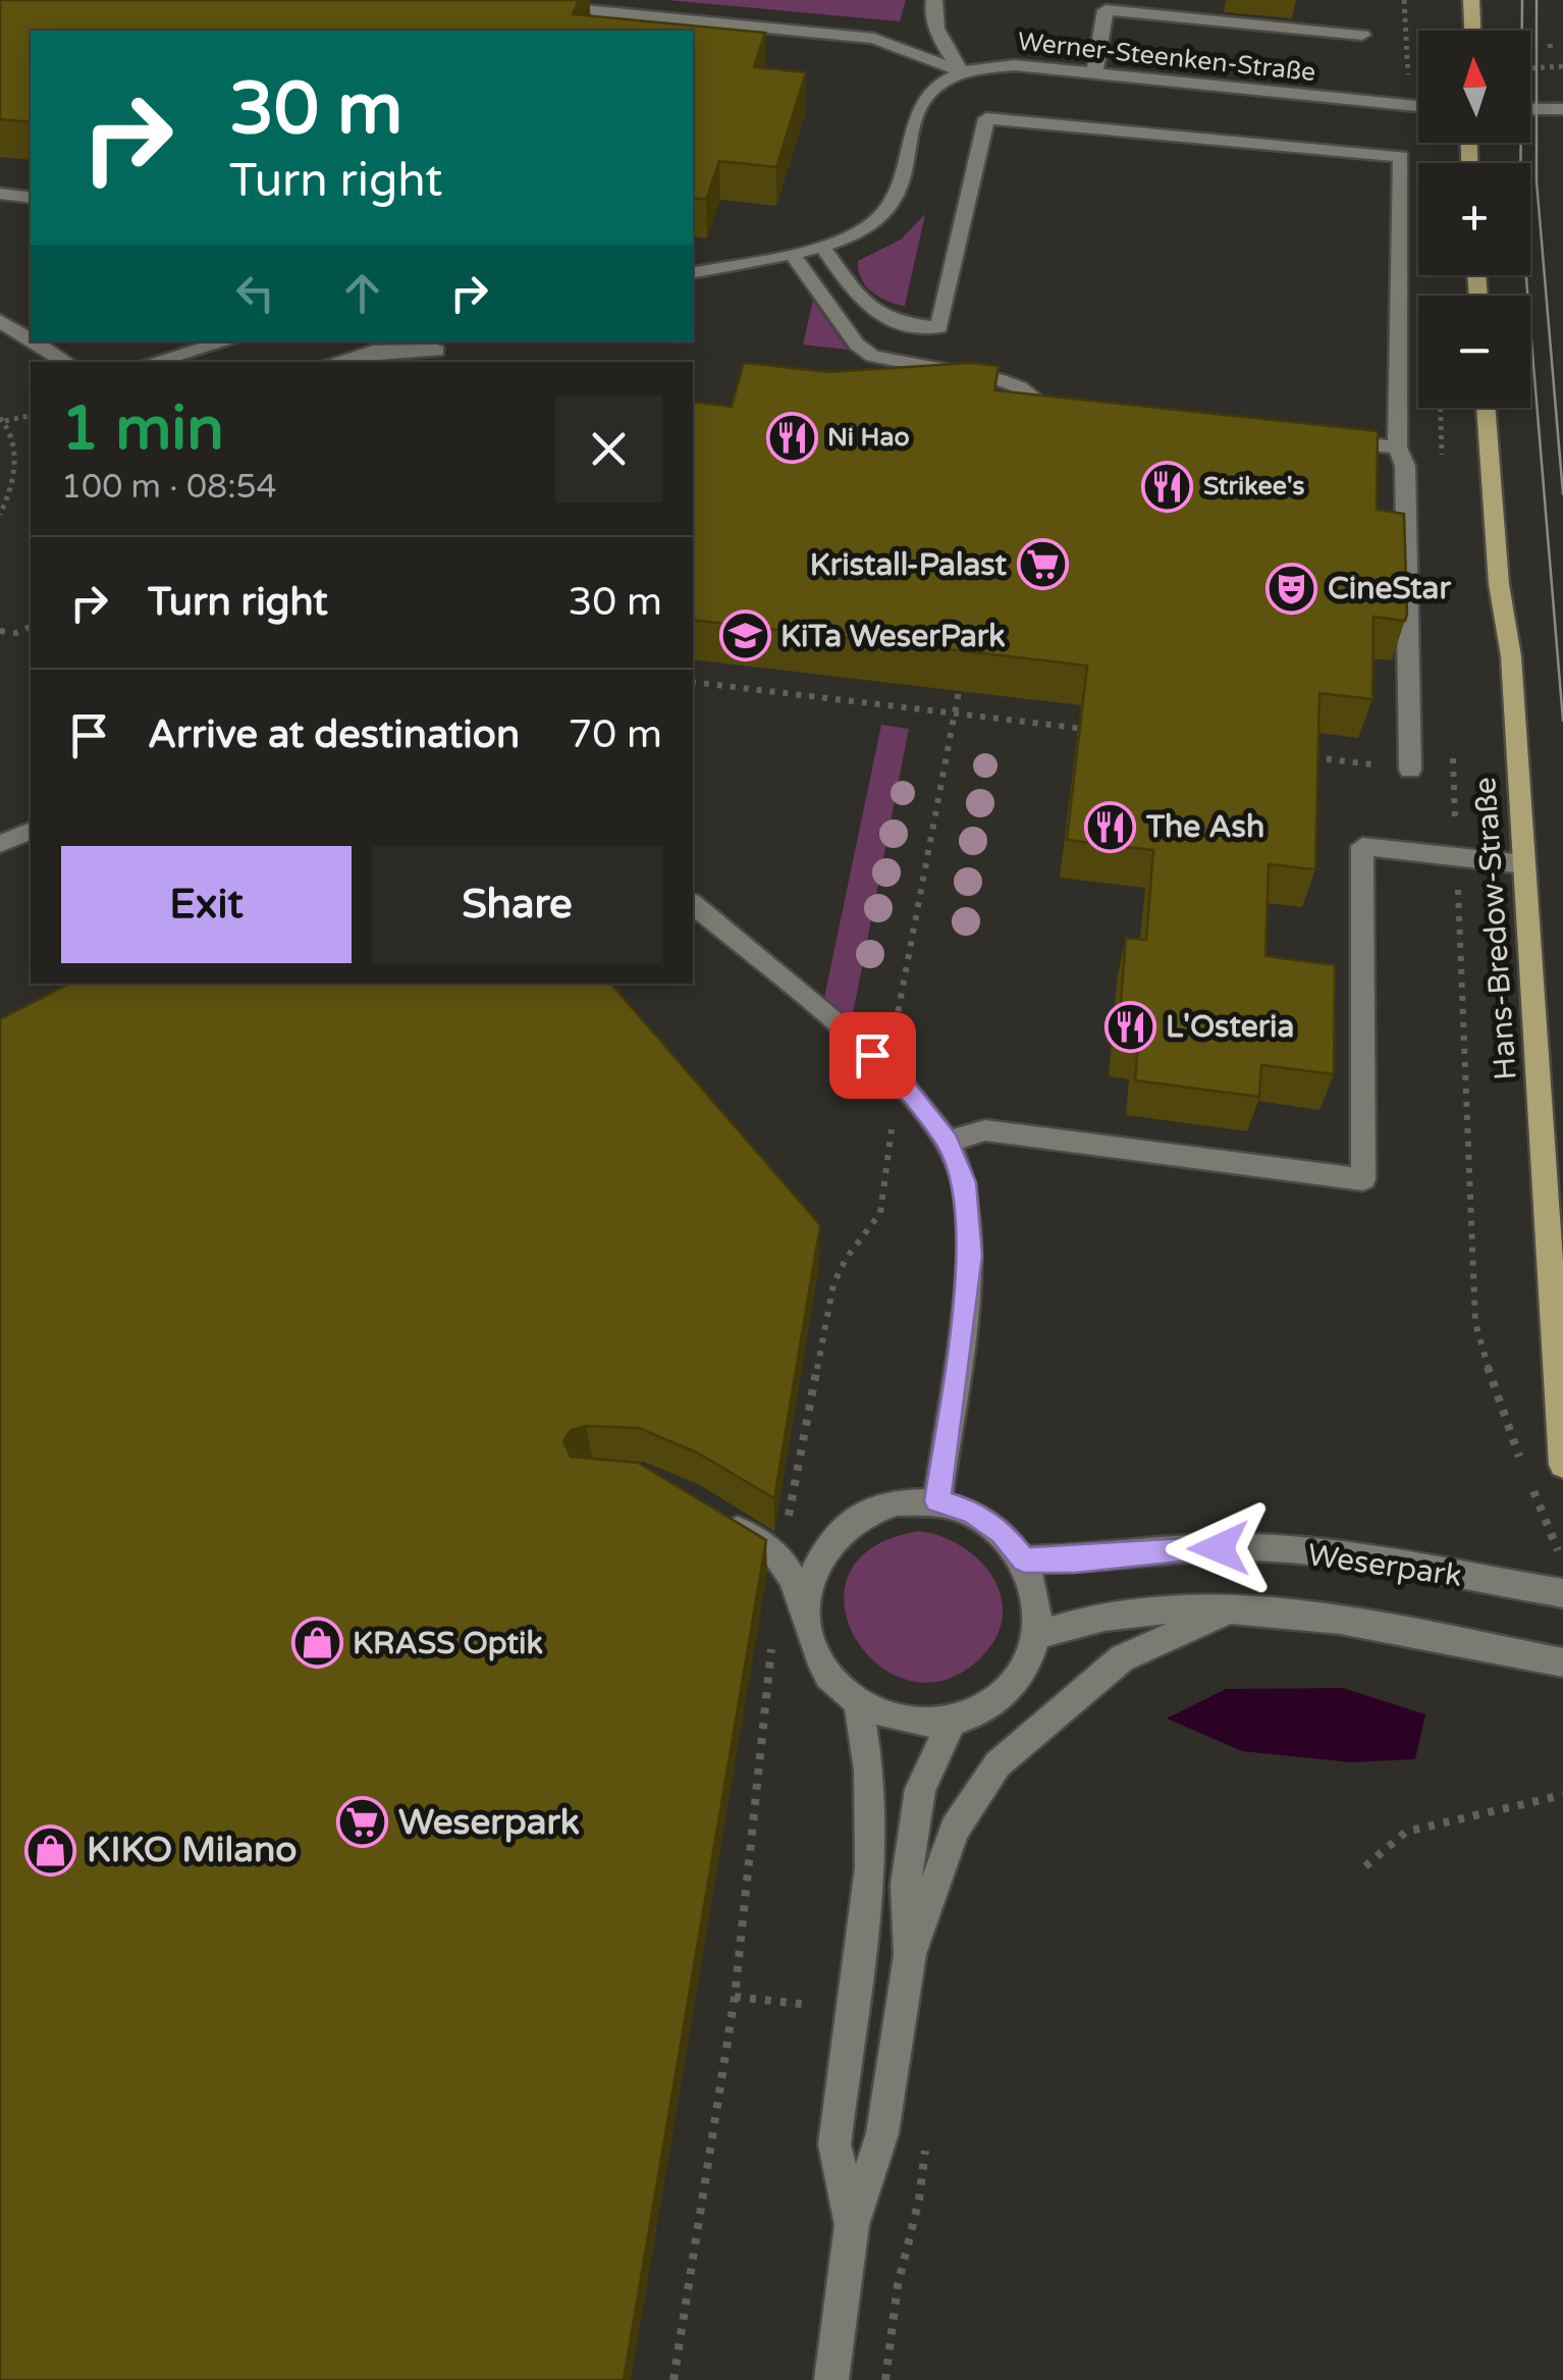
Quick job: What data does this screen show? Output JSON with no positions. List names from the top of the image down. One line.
{"streets":{"main road":["Hans-Bredow-Straße"],"street":["Werner-Steenken-Straße","Weserpark"]},"places":{"restaurant":["Ni Hao","Strikee's","The Ash","L'Osteria"],"supermarket":["Kristall-Palast","Weserpark"],"theatre":["CineStar"],"school or university":["KiTa WeserPark"],"shop":["KRASS Optik","KIKO Milano"]},"north":"top","page":{"map_buttons":["+","−"],"turn":["30 m","Turn right"],"heading":["1 min","100 m · 08:54"],"list":[{"name":"Turn right","value":"30 m"},{"name":"Arrive at destination","value":"70 m"}],"buttons":["Exit","Share"]}}
